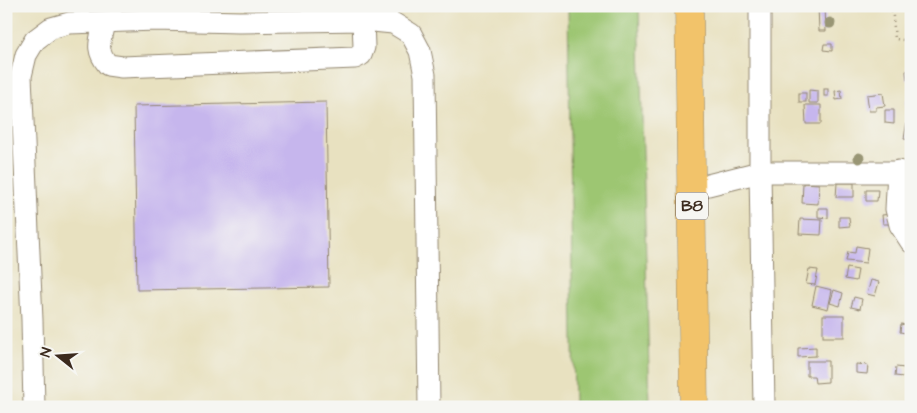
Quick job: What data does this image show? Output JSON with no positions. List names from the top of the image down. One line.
{"streets":{"highway":["B8"]},"north":"left"}
